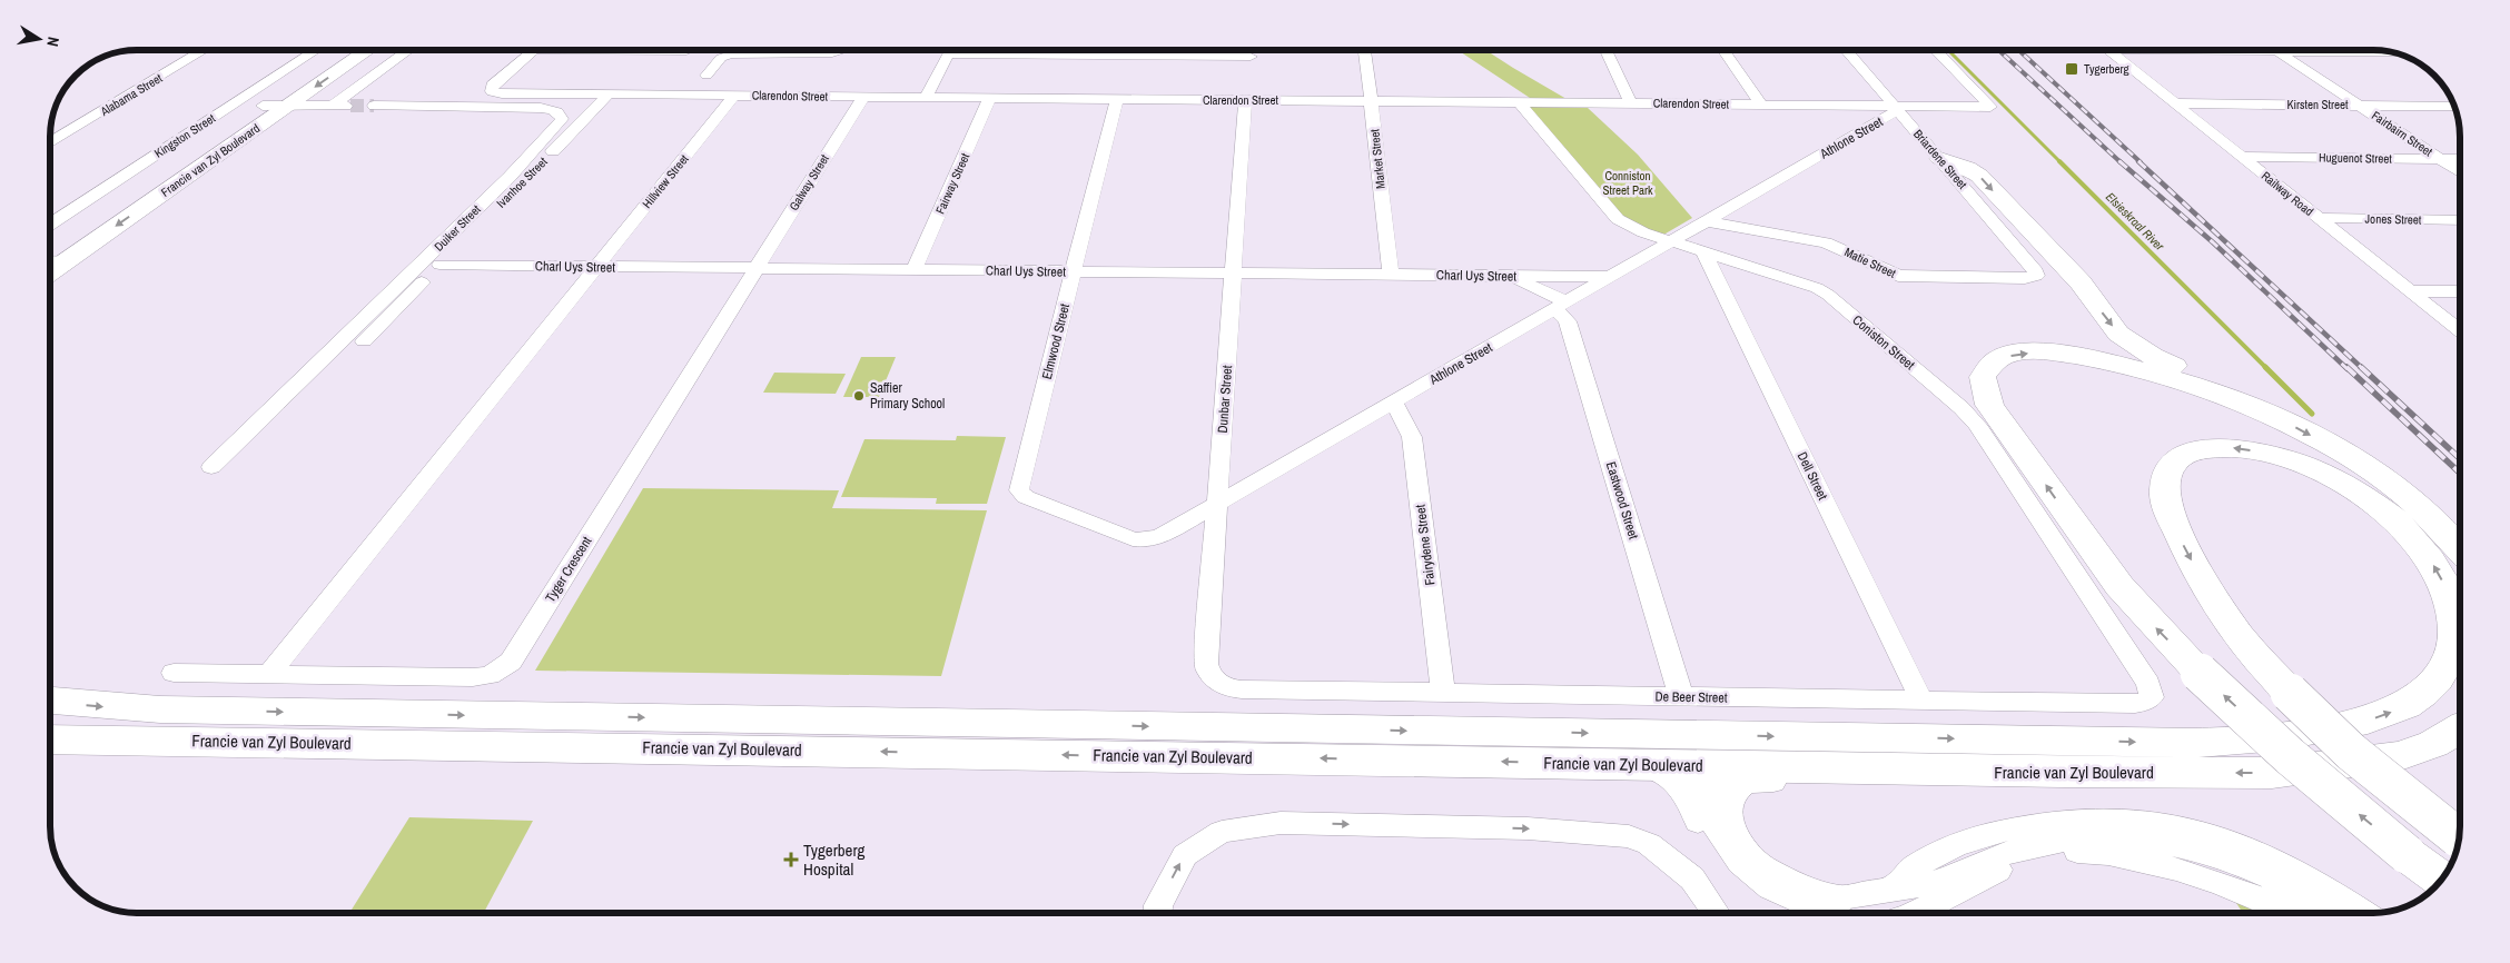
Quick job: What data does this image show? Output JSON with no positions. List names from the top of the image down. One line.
{"streets":{"main road":["Francie van Zyl Boulevard"],"street":["Alabama Street","Clarendon Street","Kirsten Street","Fairbairn Street","Kingston Street","Athlone Street","Huguenot Street","Market Street","Briardene Street","Hillview Street","Ivanhoe Street","Galway Street","Fairway Street","Railway Road","Jones Street","Duiker Street","Matie Street","Charl Uys Street","Elmwood Street","Coniston Street","Dunbar Street","Dell Street","Eastwood Street","Fairydene Street","Tyger Crescent","De Beer Street"]},"crossings":[["Clarendon Street","Athlone Street"],["Clarendon Street","Market Street"],["Clarendon Street","Briardene Street"],["Clarendon Street","Hillview Street"],["Clarendon Street","Ivanhoe Street"],["Clarendon Street","Galway Street"],["Clarendon Street","Fairway Street"],["Clarendon Street","Elmwood Street"],["Clarendon Street","Coniston Street"],["Clarendon Street","Dunbar Street"],["Kirsten Street","Fairbairn Street"],["Kirsten Street","Railway Road"],["Fairbairn Street","Huguenot Street"],["Fairbairn Street","Railway Road"],["Athlone Street","Briardene Street"],["Athlone Street","Matie Street"],["Athlone Street","Charl Uys Street"],["Athlone Street","Elmwood Street"],["Athlone Street","Coniston Street"],["Athlone Street","Dunbar Street"],["Athlone Street","Eastwood Street"],["Athlone Street","Fairydene Street"],["Huguenot Street","Railway Road"],["Market Street","Charl Uys Street"],["Briardene Street","Matie Street"],["Hillview Street","Charl Uys Street"],["Ivanhoe Street","Charl Uys Street"],["Galway Street","Charl Uys Street"],["Galway Street","Tyger Crescent"],["Fairway Street","Charl Uys Street"],["Railway Road","Jones Street"],["Charl Uys Street","Elmwood Street"],["Charl Uys Street","Dunbar Street"],["Charl Uys Street","Tyger Crescent"],["Coniston Street","Dell Street"],["Coniston Street","De Beer Street"],["Dunbar Street","De Beer Street"],["Dell Street","De Beer Street"],["Eastwood Street","De Beer Street"],["Fairydene Street","De Beer Street"]],"water":["Elsieskraal River"],"parks":["Conniston Street Park"],"places":{"transit":["Tygerberg"],"other":["Saffier Primary School"],"health":["Tygerberg Hospital"]},"north":"right"}
